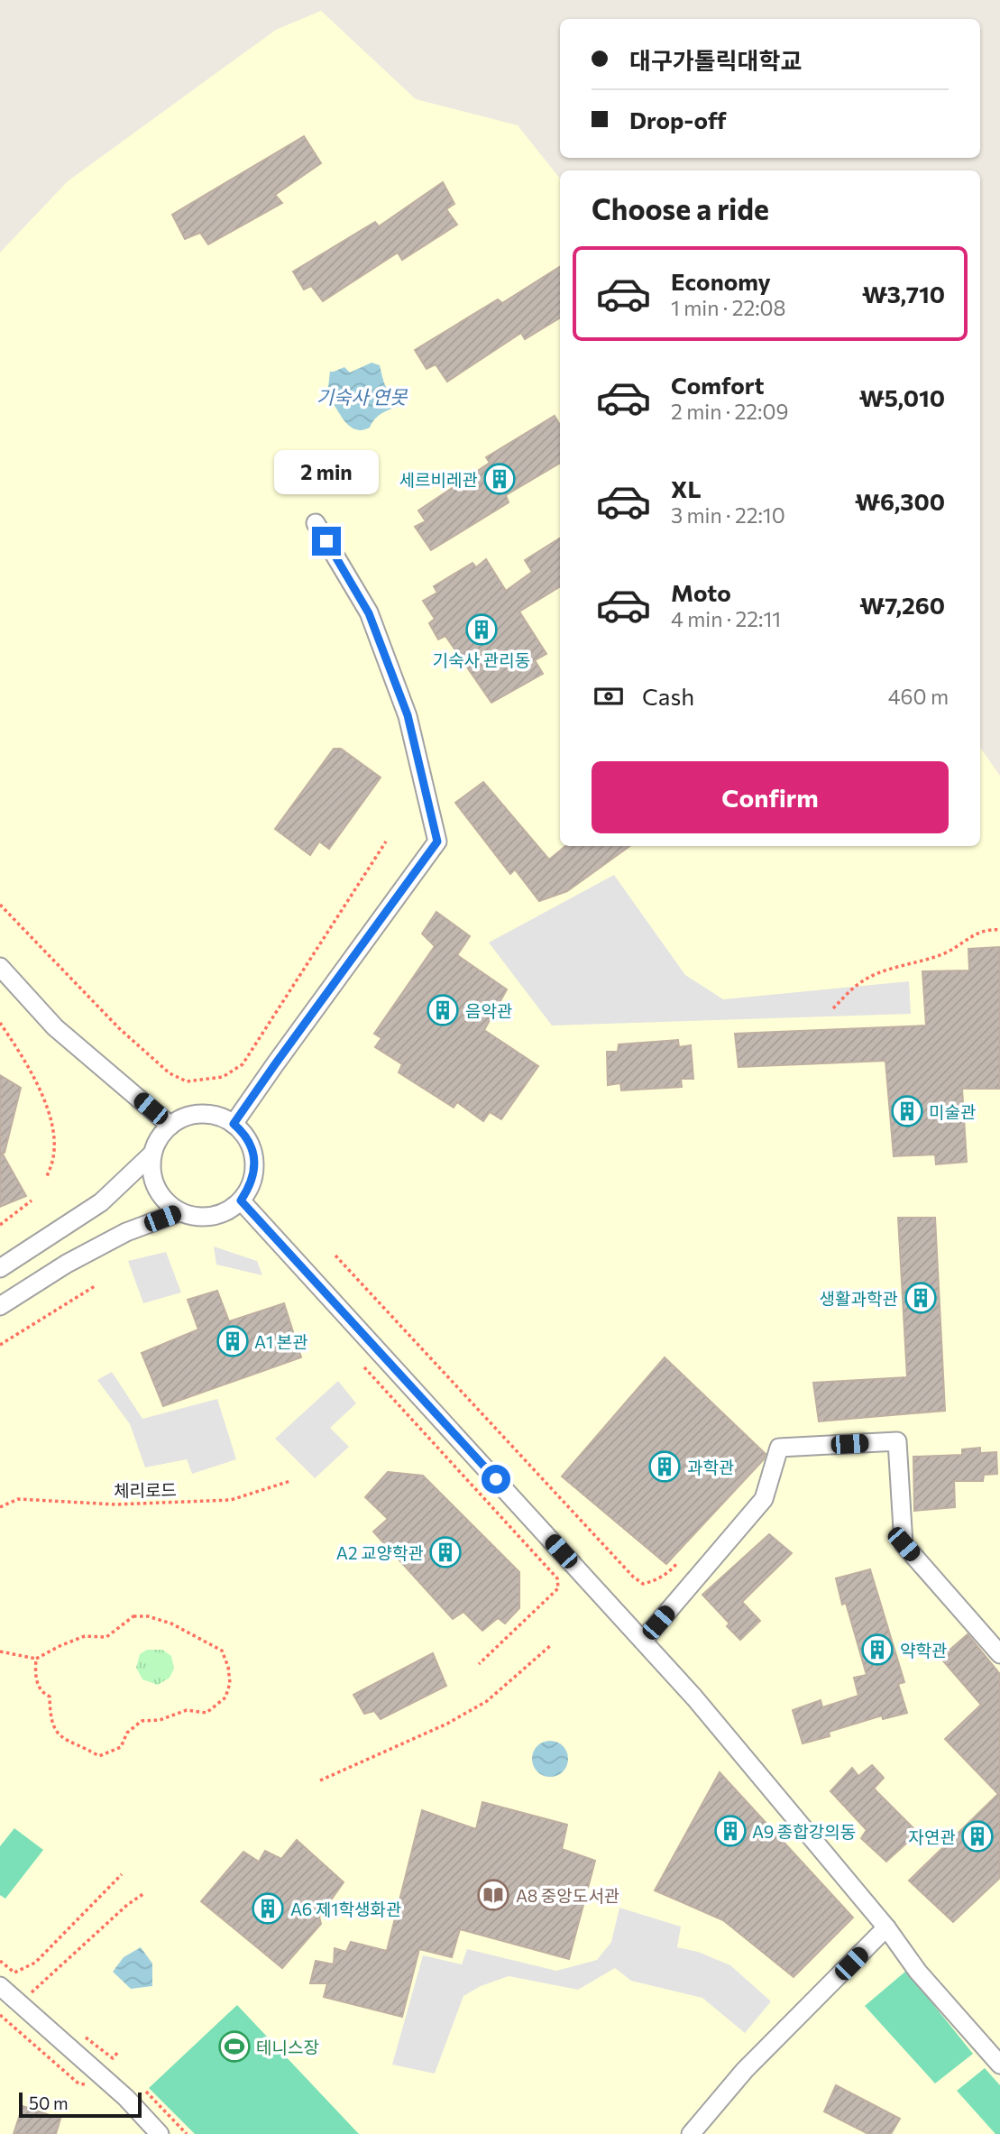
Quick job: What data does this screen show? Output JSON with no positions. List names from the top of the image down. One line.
{"streets":{"path":["체리로드"]},"water":["기숙사 연못"],"places":{"building":["세르비레관","기숙사 관리동","음악관","미술관","생활과학관","A1 본관","과학관","A2 교양학관","약학관","A9 종합강의동","자연관","A6 제1학생화관"],"library":["A8 중앙도서관"],"sports":["테니스장"]},"scale_bar":"50 m","page":{"banner":["대구가톨릭대학교","Drop-off"],"heading":"Choose a ride","list":[{"name":"Economy","note":"1 min · 22:08","value":"₩3,710"},{"name":"Comfort","note":"2 min · 22:09","value":"₩5,010"},{"name":"XL","note":"3 min · 22:10","value":"₩6,300"},{"name":"Moto","note":"4 min · 22:11","value":"₩7,260"}],"bubble":"2 min","pay":["Cash","460 m"],"buttons":"Confirm","scale":"50 m"}}
